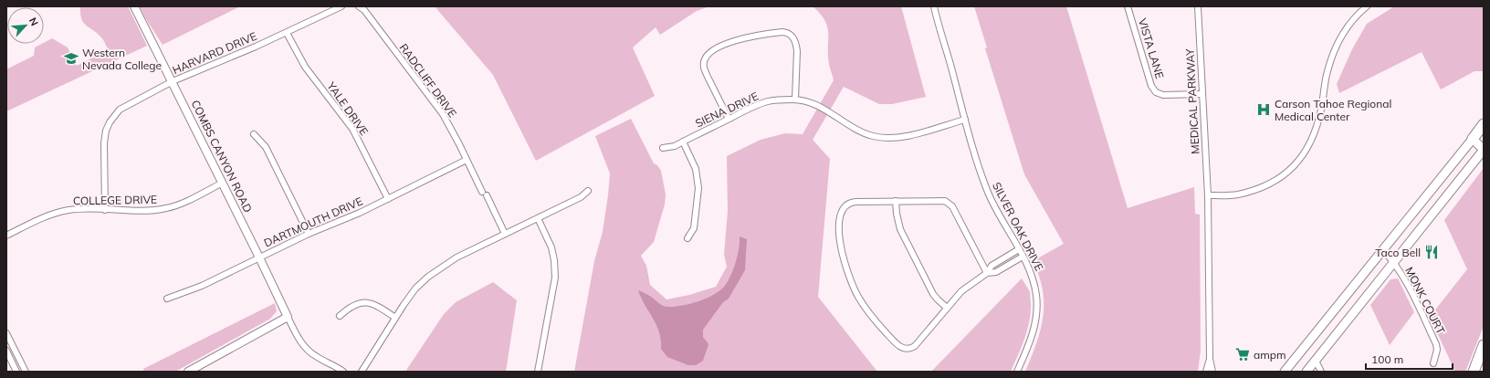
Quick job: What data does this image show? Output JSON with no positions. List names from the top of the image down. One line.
{"streets":{"street":["VISTA LANE","HARVARD DRIVE","RADCLIFF DRIVE","MEDICAL PARKWAY","YALE DRIVE","SIENA DRIVE","COMBS CANYON ROAD","COLLEGE DRIVE","DARTMOUTH DRIVE","SILVER OAK DRIVE","MONK COURT"]},"crossings":[["VISTA LANE","MEDICAL PARKWAY"],["HARVARD DRIVE","YALE DRIVE"],["HARVARD DRIVE","COMBS CANYON ROAD"],["HARVARD DRIVE","COLLEGE DRIVE"],["RADCLIFF DRIVE","DARTMOUTH DRIVE"],["YALE DRIVE","DARTMOUTH DRIVE"],["SIENA DRIVE","SILVER OAK DRIVE"],["COMBS CANYON ROAD","COLLEGE DRIVE"],["COMBS CANYON ROAD","DARTMOUTH DRIVE"]],"places":{"school or university":["Western Nevada College"],"hospital":["Carson Tahoe Regional Medical Center"],"restaurant":["Taco Bell"],"supermarket":["ampm"]},"scale_bar":"100 m","north":"top right"}
